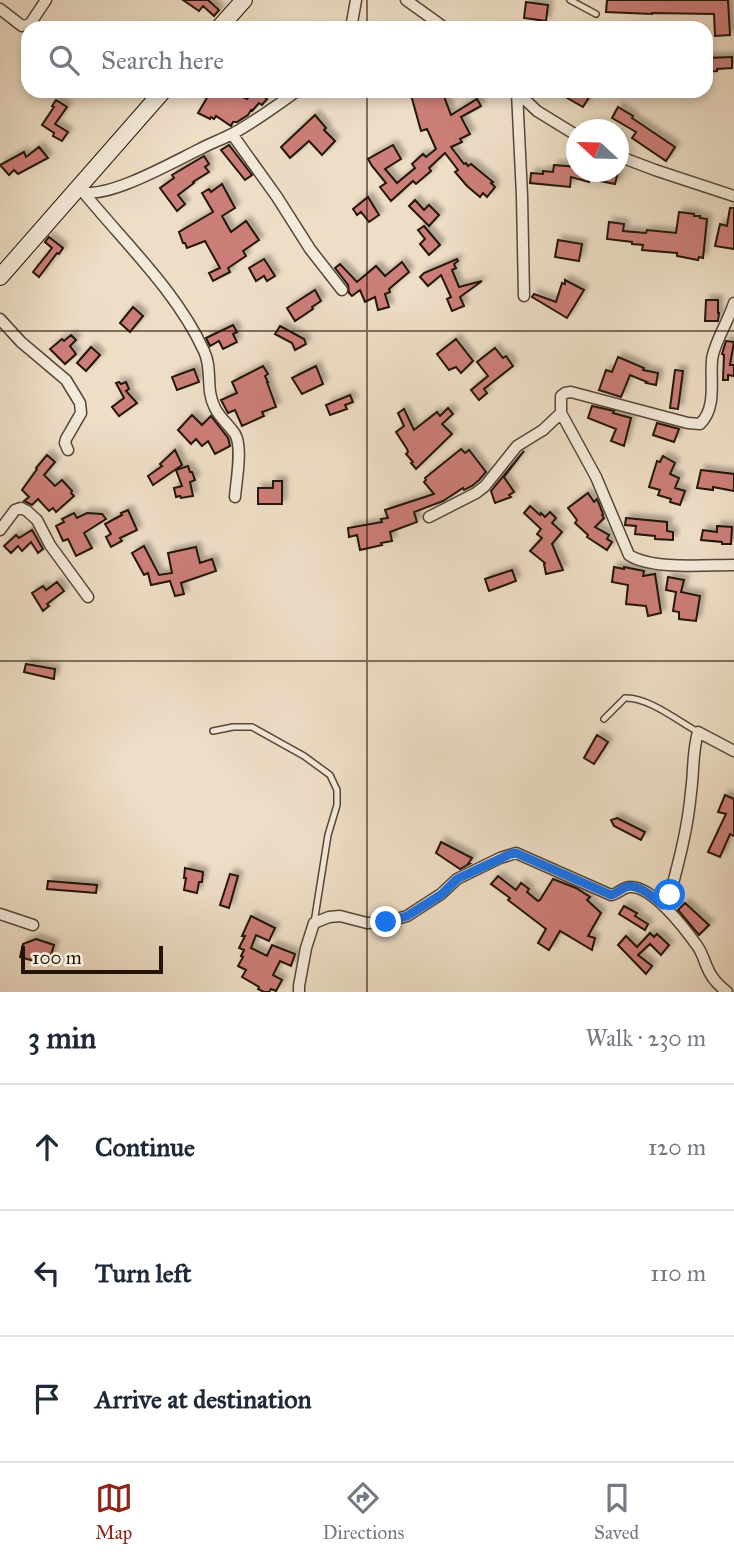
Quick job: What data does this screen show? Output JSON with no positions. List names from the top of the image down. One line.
{"scale_bar":"100 m","north":"left","page":{"search":"Search here","scale":"100 m","heading":["3 min","Walk · 230 m"],"list":[["Continue","120 m"],["Turn left","110 m"],"Arrive at destination"],"nav":["Map","Directions","Saved"]}}
